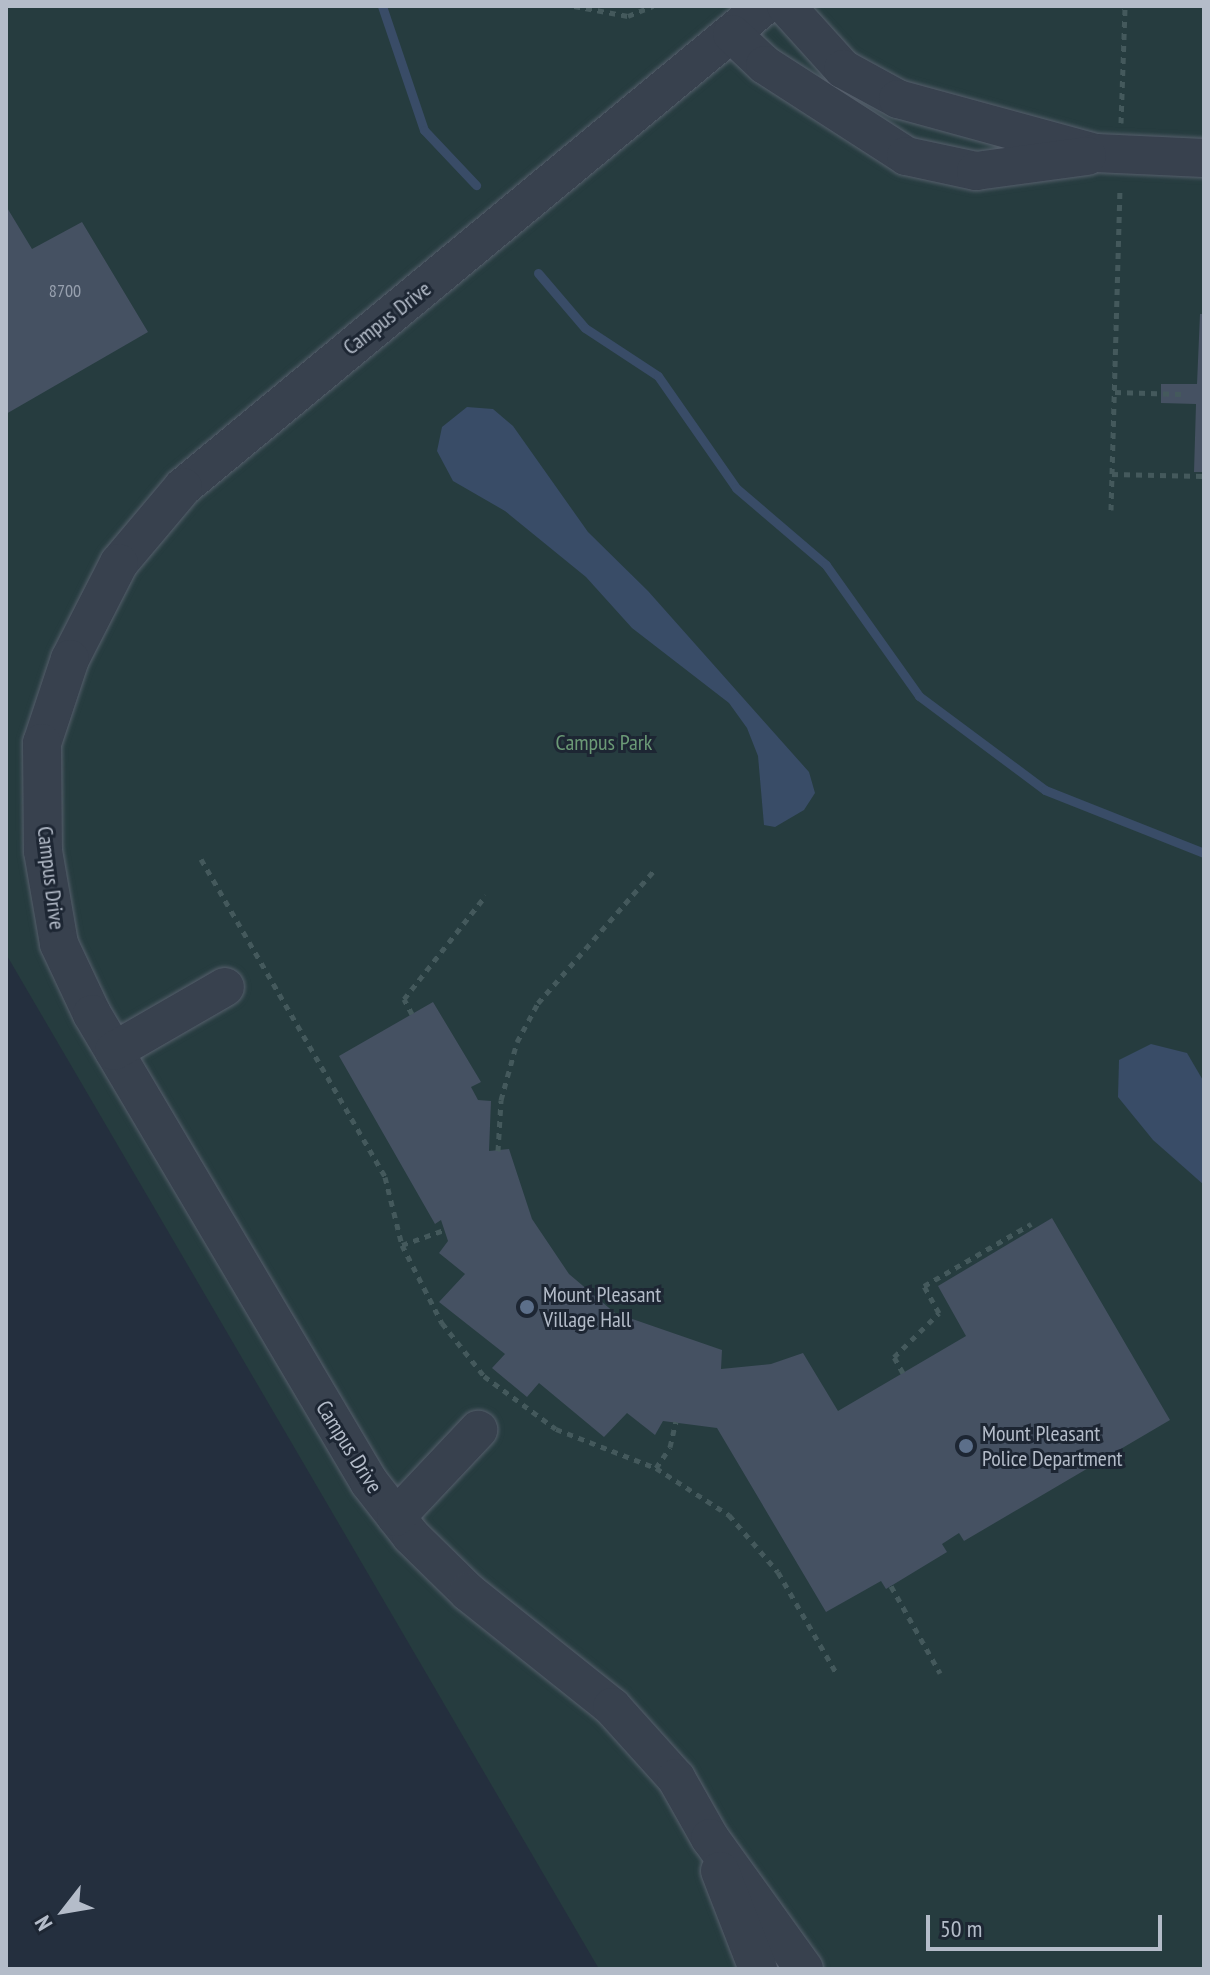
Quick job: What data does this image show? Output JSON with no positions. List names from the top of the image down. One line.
{"streets":{"street":["Campus Drive"]},"parks":["Campus Park"],"places":["Mount Pleasant Village Hall","Mount Pleasant Police Department"],"house_numbers":["8700"],"scale_bar":"50 m","north":"bottom left"}
